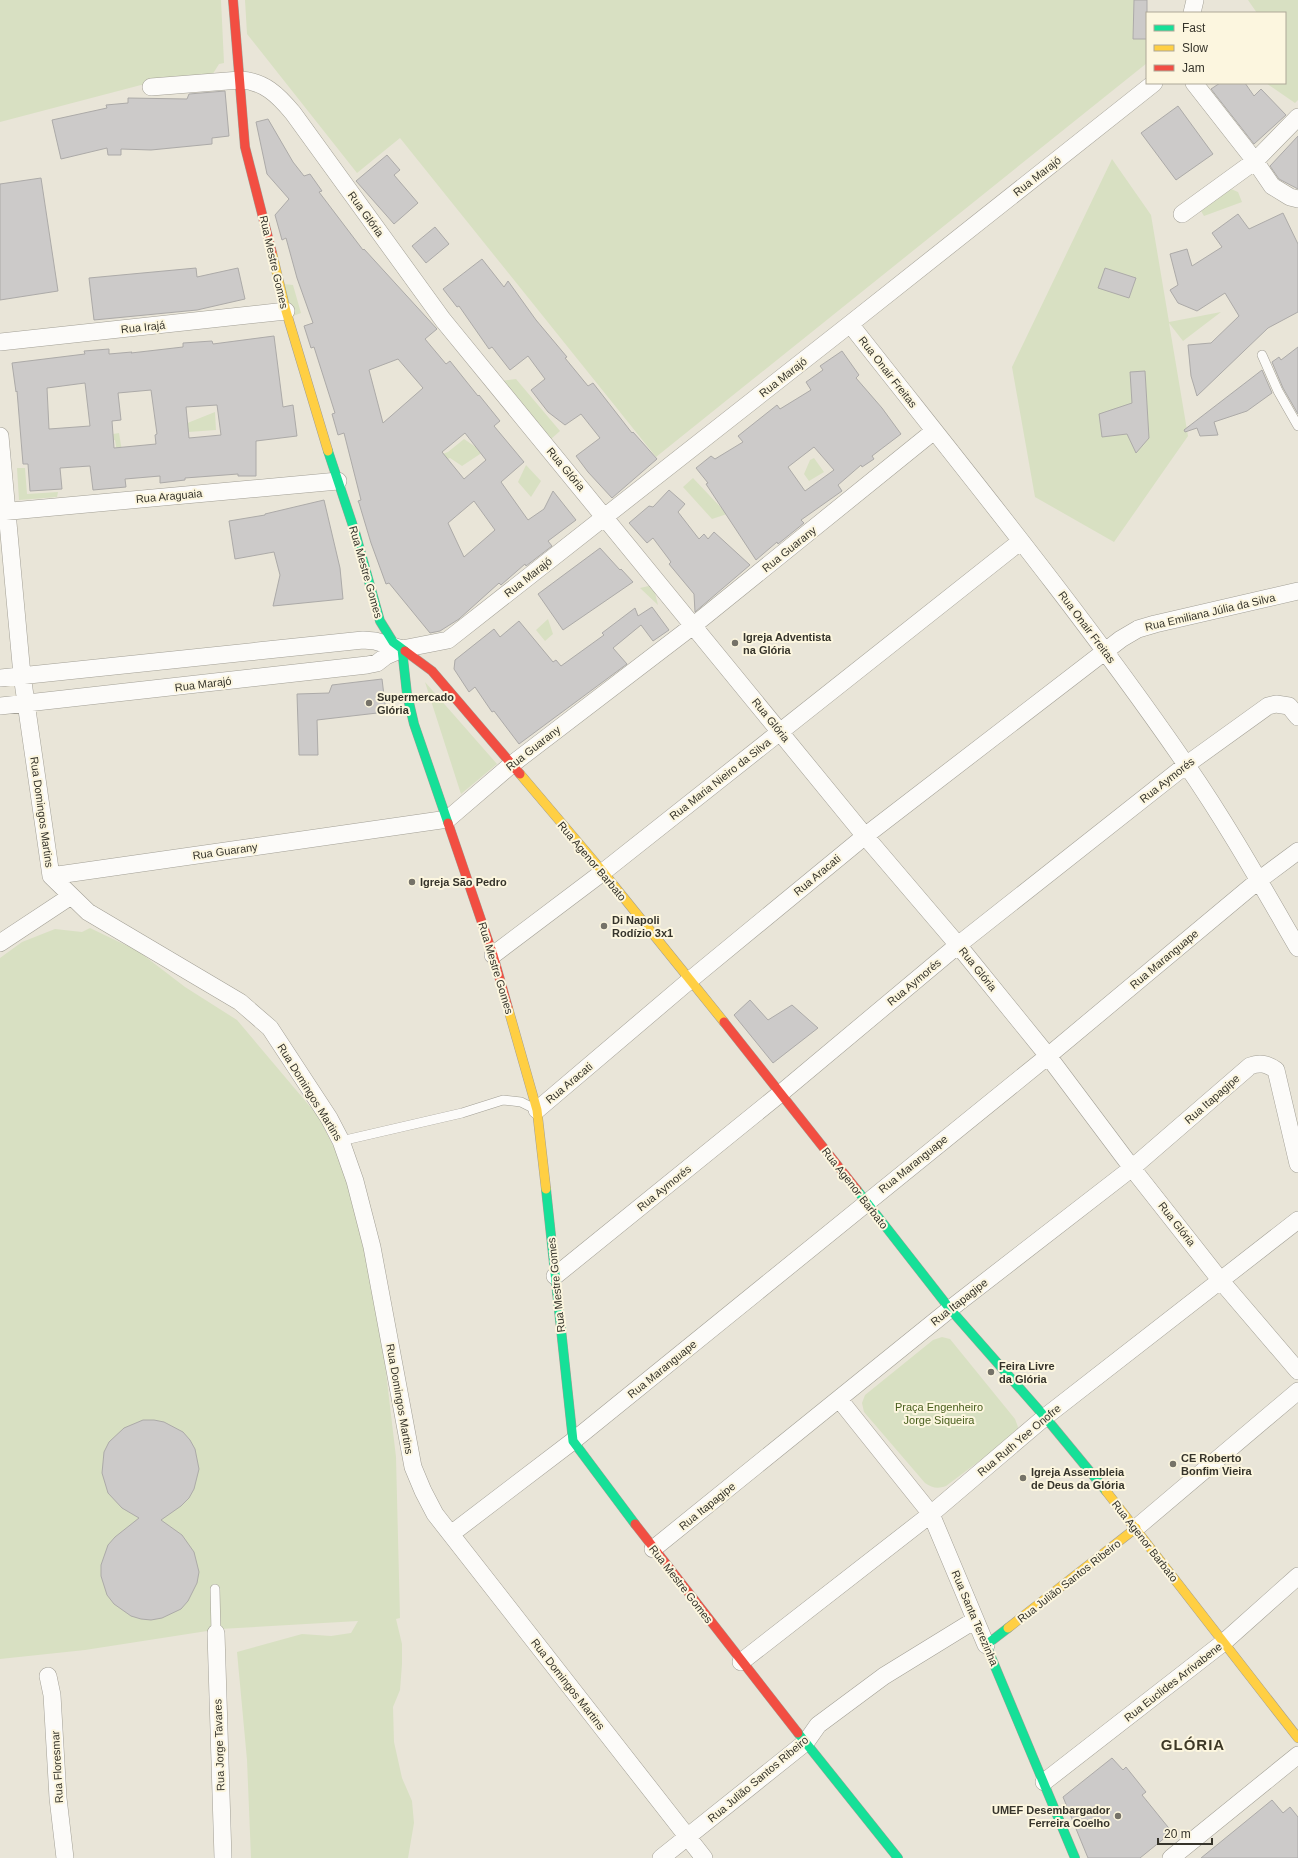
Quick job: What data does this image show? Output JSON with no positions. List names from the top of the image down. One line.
{"streets":{"street":["Rua Marajó","Rua Glória","Rua Mestre Gomes","Rua Irajá","Rua Onair Freitas","Rua Araguaia","Rua Guarany","Rua Emiliana Júlia da Silva","Rua Maria Nieiro da Silva","Rua Aymorés","Rua Domingos Martins","Rua Agenor Barbato","Rua Aracati","Rua Maranguape","Rua Itapagipe","Rua Ruth Yee Onofre","Rua Julião Santos Ribeiro","Rua Santa Terezinha","Rua Euclides Arrivabene","Rua Jorge Tavares","Rua Floresmar"]},"crossings":[["Rua Marajó","Rua Glória"],["Rua Marajó","Rua Mestre Gomes"],["Rua Marajó","Rua Onair Freitas"],["Rua Marajó","Rua Domingos Martins"],["Rua Marajó","Rua Agenor Barbato"],["Rua Glória","Rua Mestre Gomes"],["Rua Glória","Rua Guarany"],["Rua Glória","Rua Maria Nieiro da Silva"],["Rua Glória","Rua Aymorés"],["Rua Glória","Rua Aracati"],["Rua Glória","Rua Maranguape"],["Rua Glória","Rua Itapagipe"],["Rua Glória","Rua Ruth Yee Onofre"],["Rua Mestre Gomes","Rua Irajá"],["Rua Mestre Gomes","Rua Araguaia"],["Rua Mestre Gomes","Rua Guarany"],["Rua Mestre Gomes","Rua Maria Nieiro da Silva"],["Rua Mestre Gomes","Rua Aymorés"],["Rua Mestre Gomes","Rua Agenor Barbato"],["Rua Mestre Gomes","Rua Aracati"],["Rua Mestre Gomes","Rua Maranguape"],["Rua Mestre Gomes","Rua Itapagipe"],["Rua Mestre Gomes","Rua Ruth Yee Onofre"],["Rua Mestre Gomes","Rua Julião Santos Ribeiro"],["Rua Onair Freitas","Rua Guarany"],["Rua Onair Freitas","Rua Emiliana Júlia da Silva"],["Rua Onair Freitas","Rua Maria Nieiro da Silva"],["Rua Onair Freitas","Rua Aymorés"],["Rua Onair Freitas","Rua Aracati"],["Rua Onair Freitas","Rua Maranguape"],["Rua Araguaia","Rua Domingos Martins"],["Rua Guarany","Rua Domingos Martins"],["Rua Guarany","Rua Agenor Barbato"],["Rua Emiliana Júlia da Silva","Rua Aracati"],["Rua Maria Nieiro da Silva","Rua Agenor Barbato"],["Rua Aymorés","Rua Agenor Barbato"],["Rua Domingos Martins","Rua Maranguape"],["Rua Domingos Martins","Rua Julião Santos Ribeiro"],["Rua Agenor Barbato","Rua Aracati"],["Rua Agenor Barbato","Rua Maranguape"],["Rua Agenor Barbato","Rua Itapagipe"],["Rua Agenor Barbato","Rua Ruth Yee Onofre"],["Rua Agenor Barbato","Rua Julião Santos Ribeiro"],["Rua Agenor Barbato","Rua Euclides Arrivabene"],["Rua Itapagipe","Rua Santa Terezinha"],["Rua Ruth Yee Onofre","Rua Santa Terezinha"],["Rua Julião Santos Ribeiro","Rua Santa Terezinha"],["Rua Santa Terezinha","Rua Euclides Arrivabene"]],"districts":["GLÓRIA"],"parks":["Praça Engenheiro Jorge Siqueira"],"places":["Igreja Adventista na Glória","Supermercado Glória","Igreja São Pedro","Di Napoli Rodízio 3x1","Feira Livre da Glória","CE Roberto Bonfim Vieira","Igreja Assembleia de Deus da Glória","UMEF Desembargador Ferreira Coelho"],"legend":["Fast","Slow","Jam"],"scale_bar":"20 m"}
